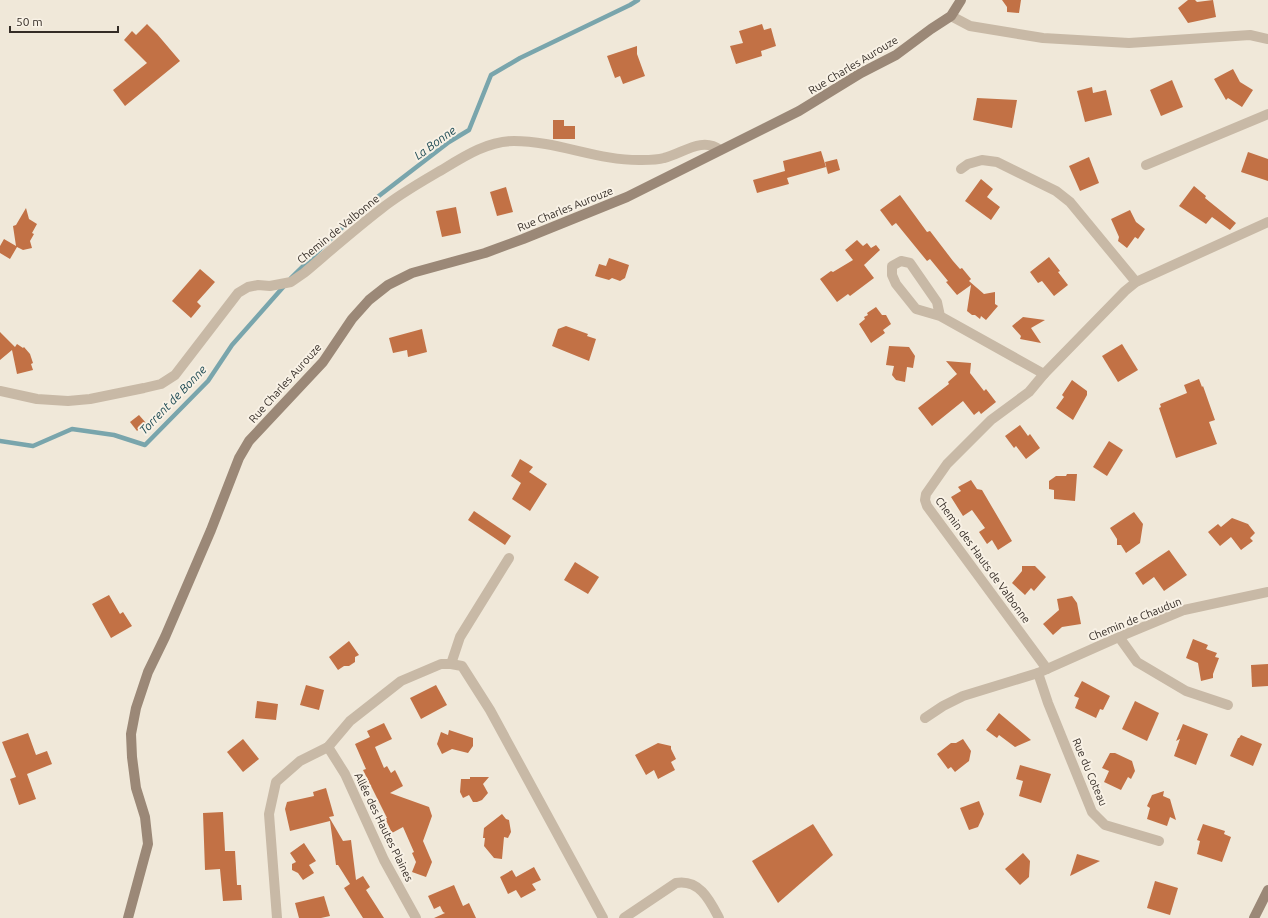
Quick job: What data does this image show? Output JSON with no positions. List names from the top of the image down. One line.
{"streets":{"street":["Rue Charles Aurouze","Chemin de Valbonne","Chemin des Hauts de Valbonne","Chemin de Chaudun","Rue du Coteau","Allée des Hautes Plaines"]},"crossings":[["Rue Charles Aurouze","Chemin de Valbonne"],["Chemin des Hauts de Valbonne","Chemin de Chaudun"],["Chemin de Chaudun","Rue du Coteau"]],"water":["La Bonne","Torrent de Bonne"],"scale_bar":"50 m"}
